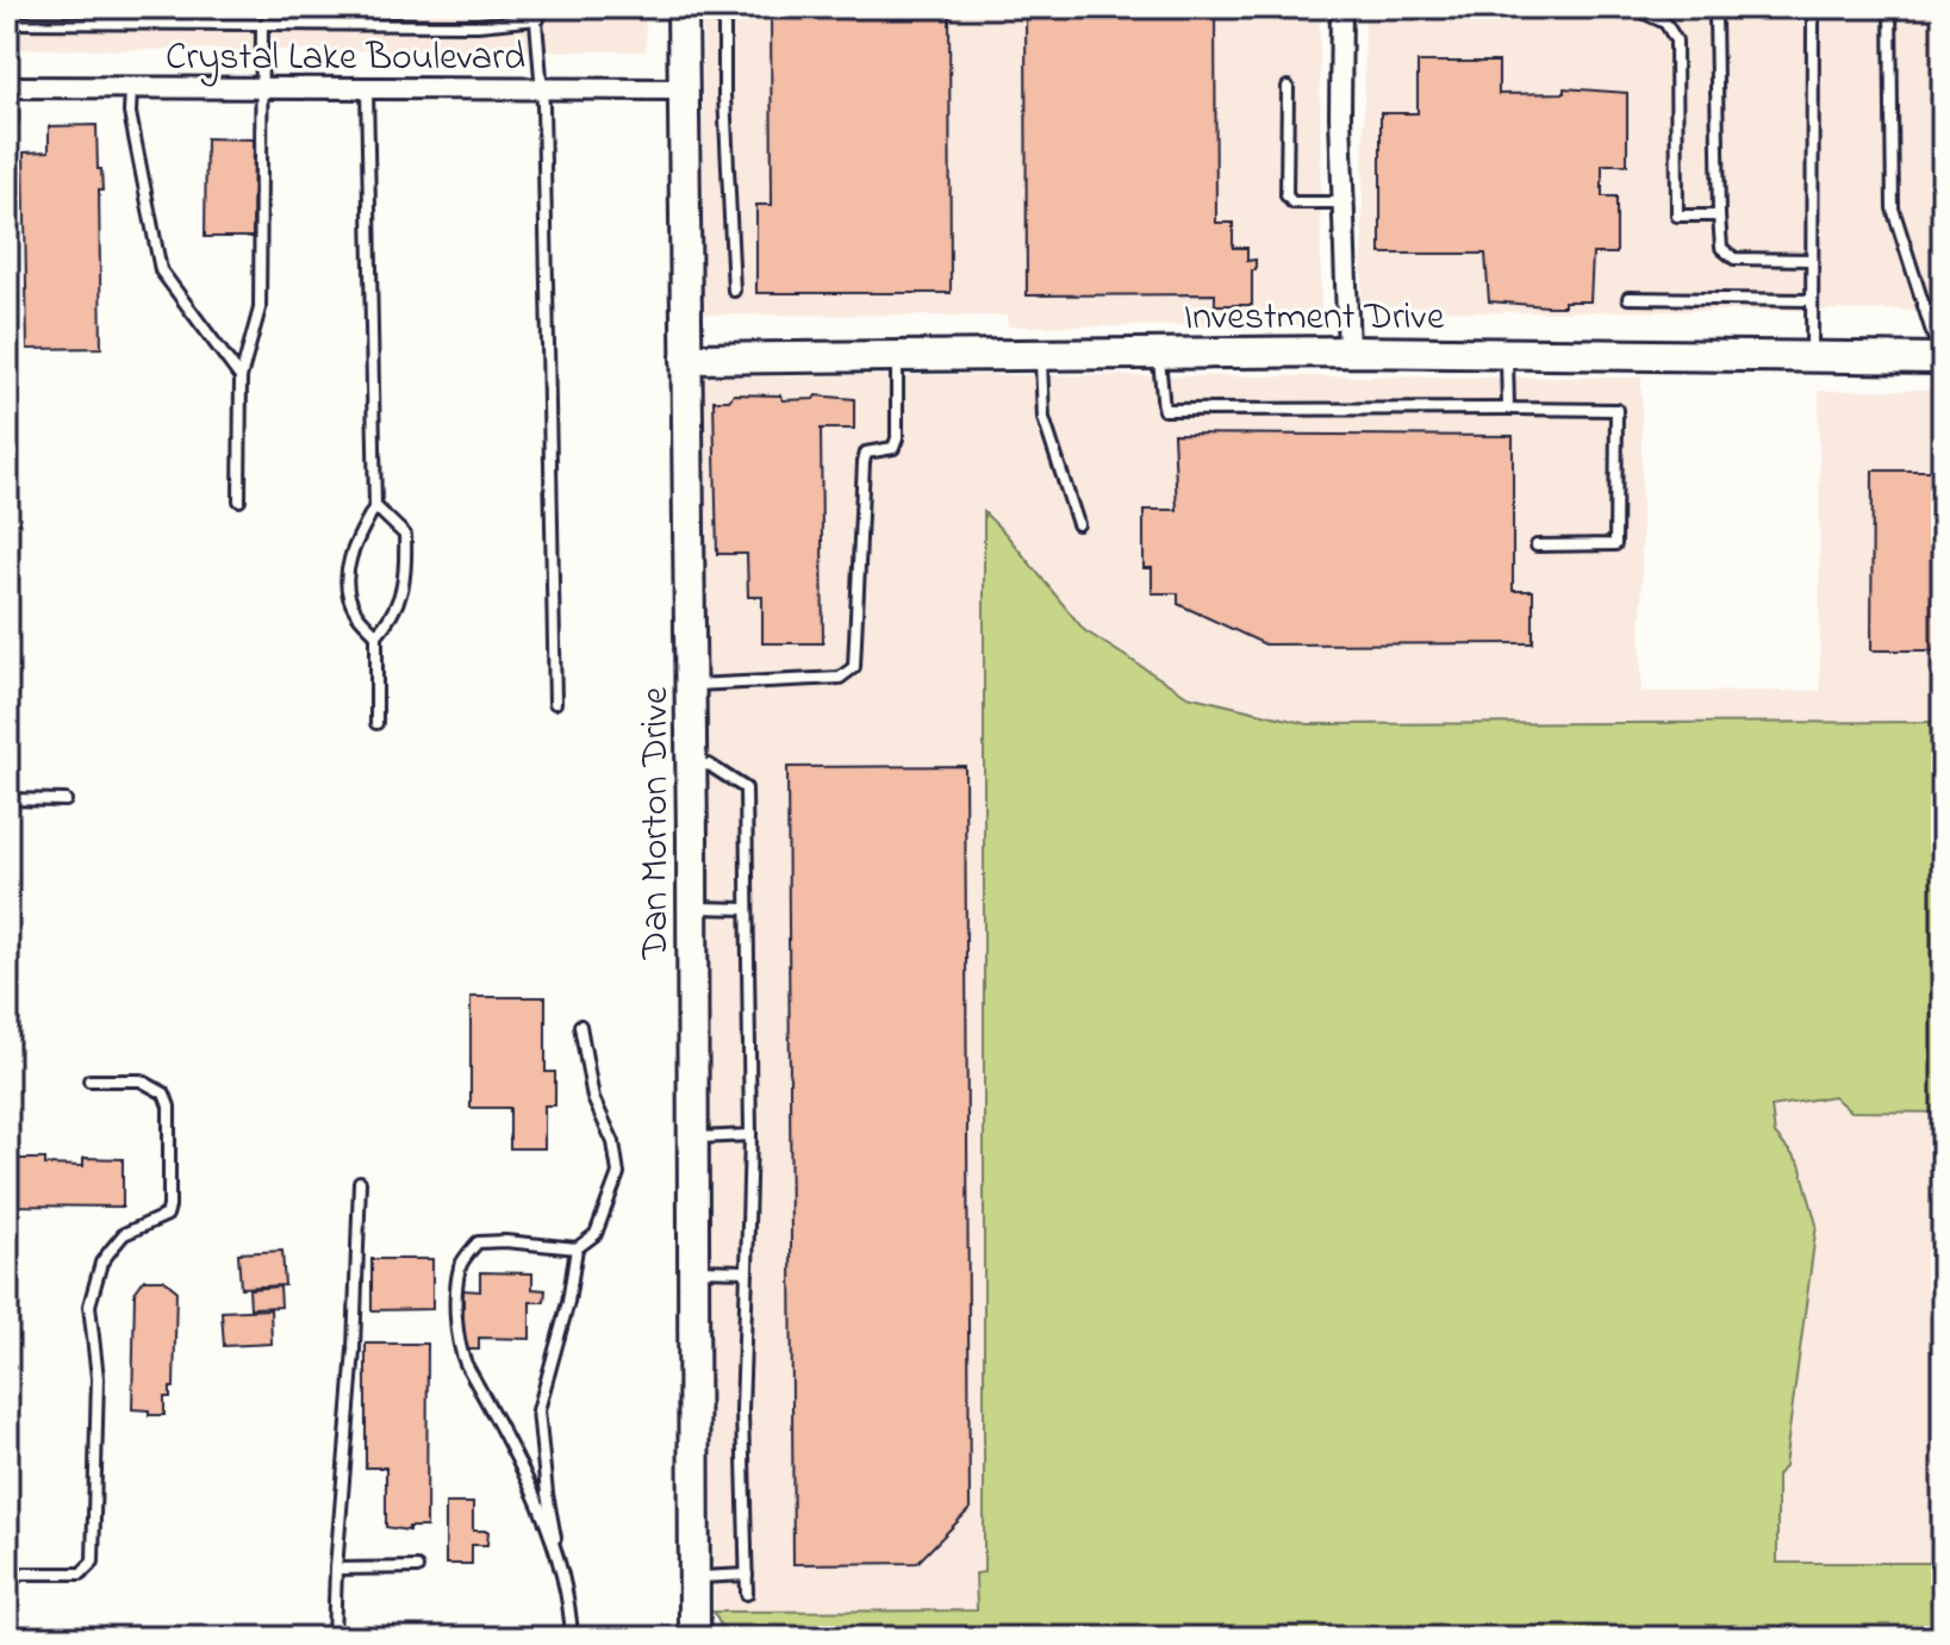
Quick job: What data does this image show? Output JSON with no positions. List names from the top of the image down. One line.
{"streets":{"street":["Crystal Lake Boulevard","Investment Drive","Dan Morton Drive"]},"crossings":[["Crystal Lake Boulevard","Dan Morton Drive"],["Investment Drive","Dan Morton Drive"]]}
